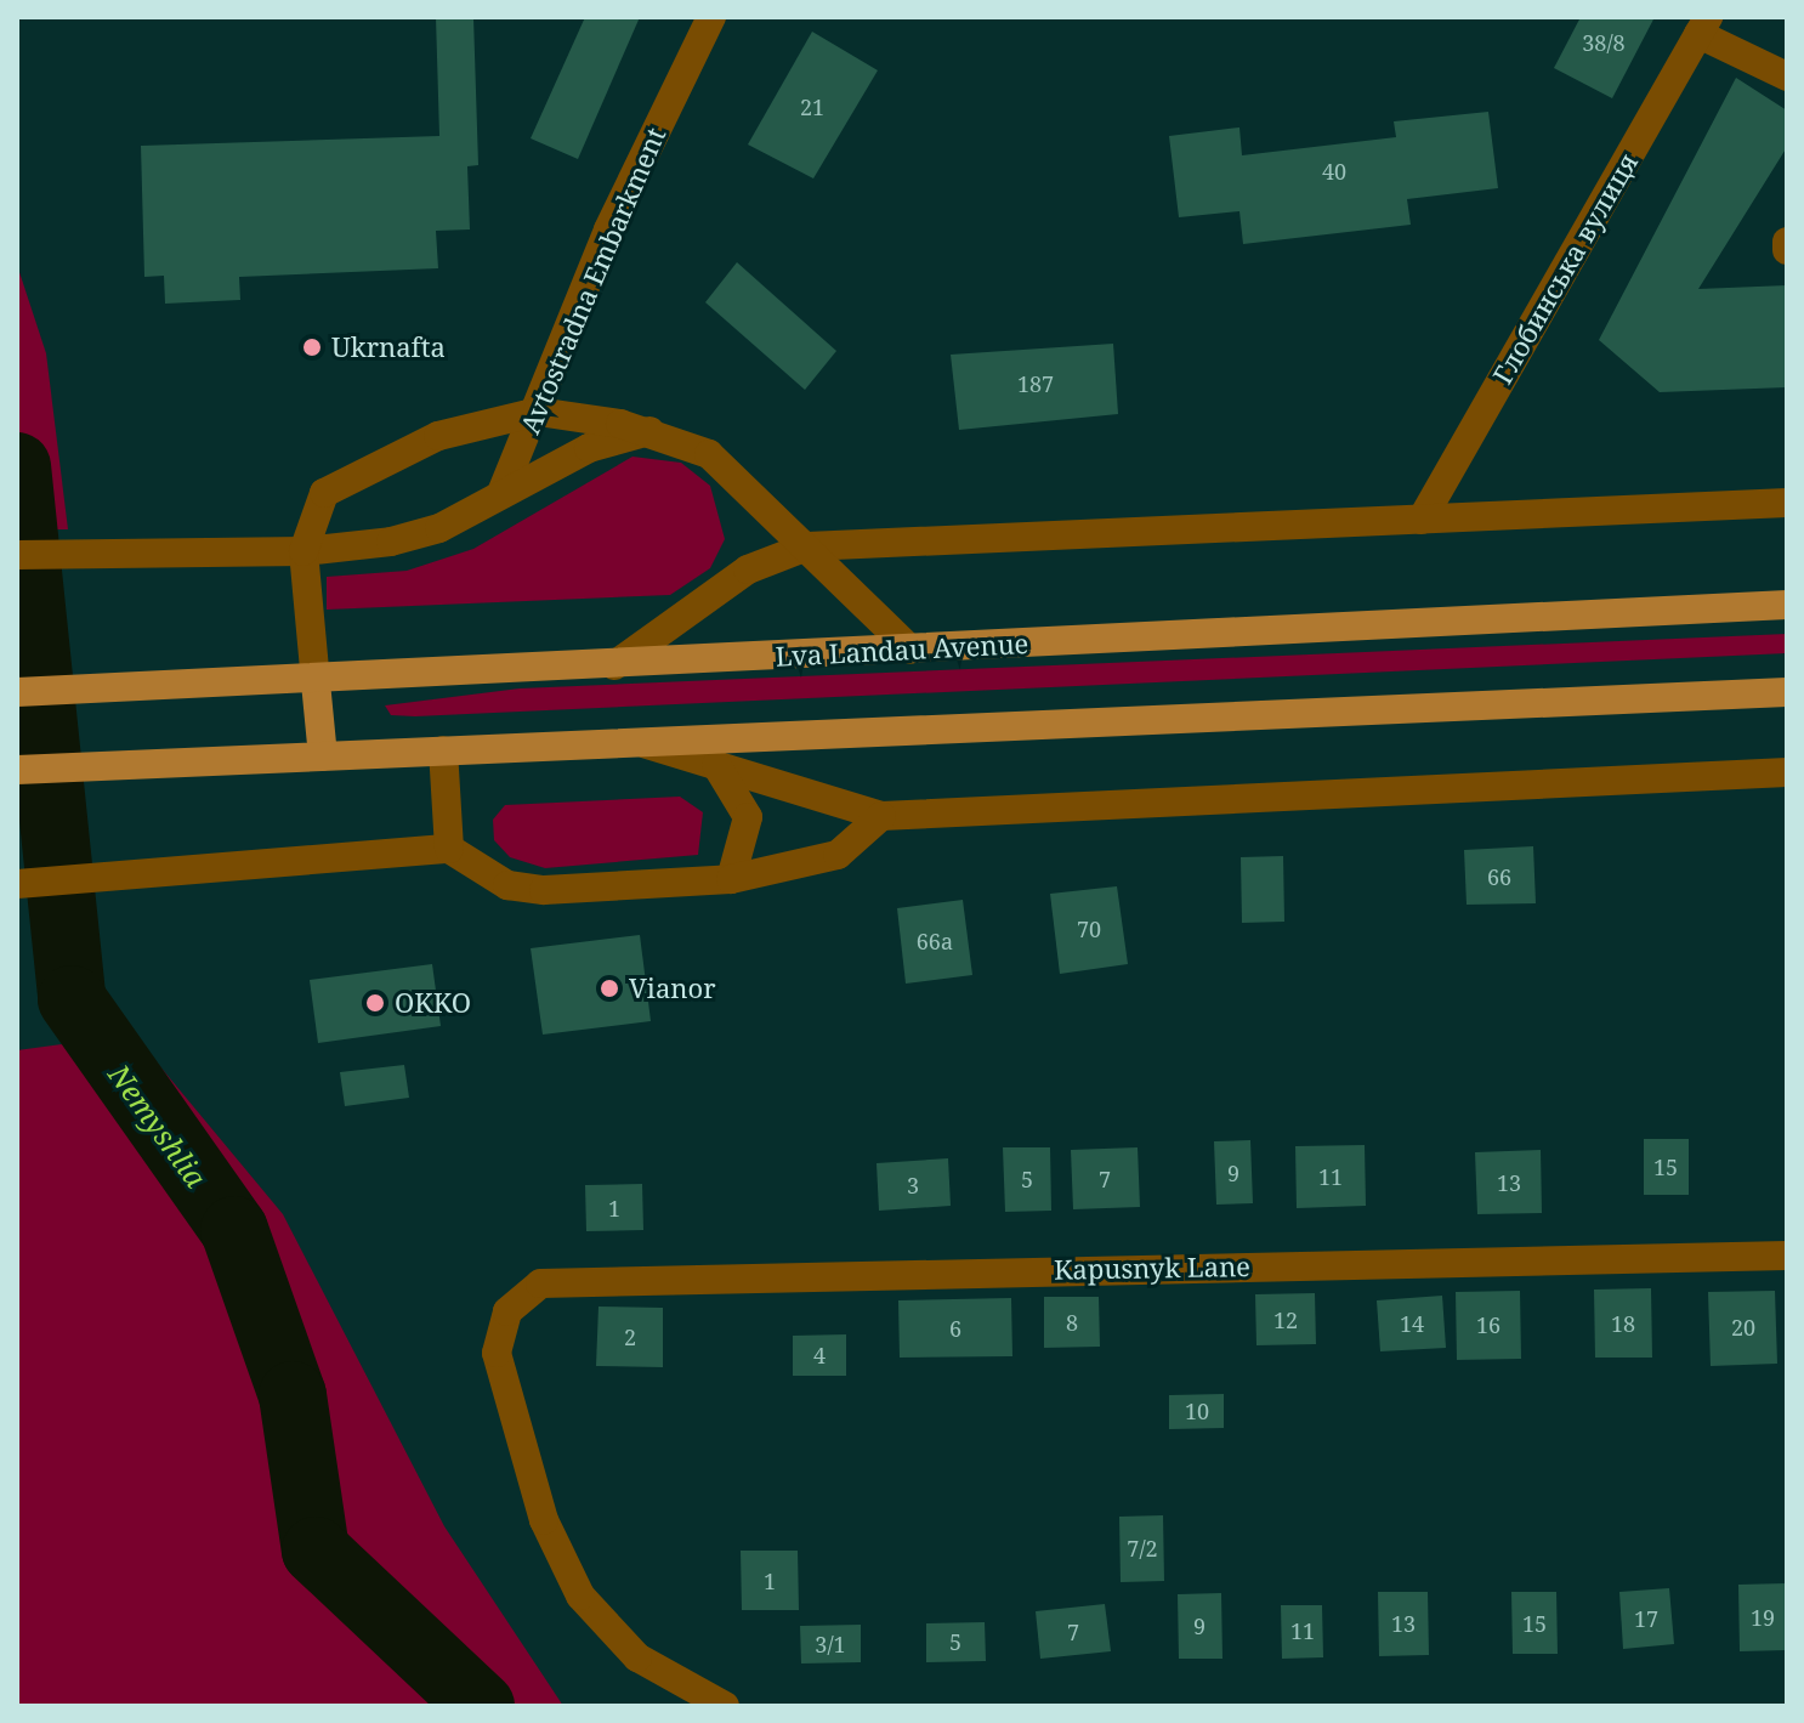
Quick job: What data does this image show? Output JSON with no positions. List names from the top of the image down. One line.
{"streets":{"main road":["Lva Landau Avenue"],"street":["Глобинська вулиця","Avtostradna Embarkment","Kapusnyk Lane"]},"water":["Nemyshlia"],"places":["Ukrnafta","Vianor","OKKO"],"house_numbers":["38/8","21","40","187","66","70","66а","15","9","11","5","7","13","3","1","12","8","14","18","16","20","6","2","4","10","7/2","1","19","17","13","15","9","11","7","5","3/1"]}
